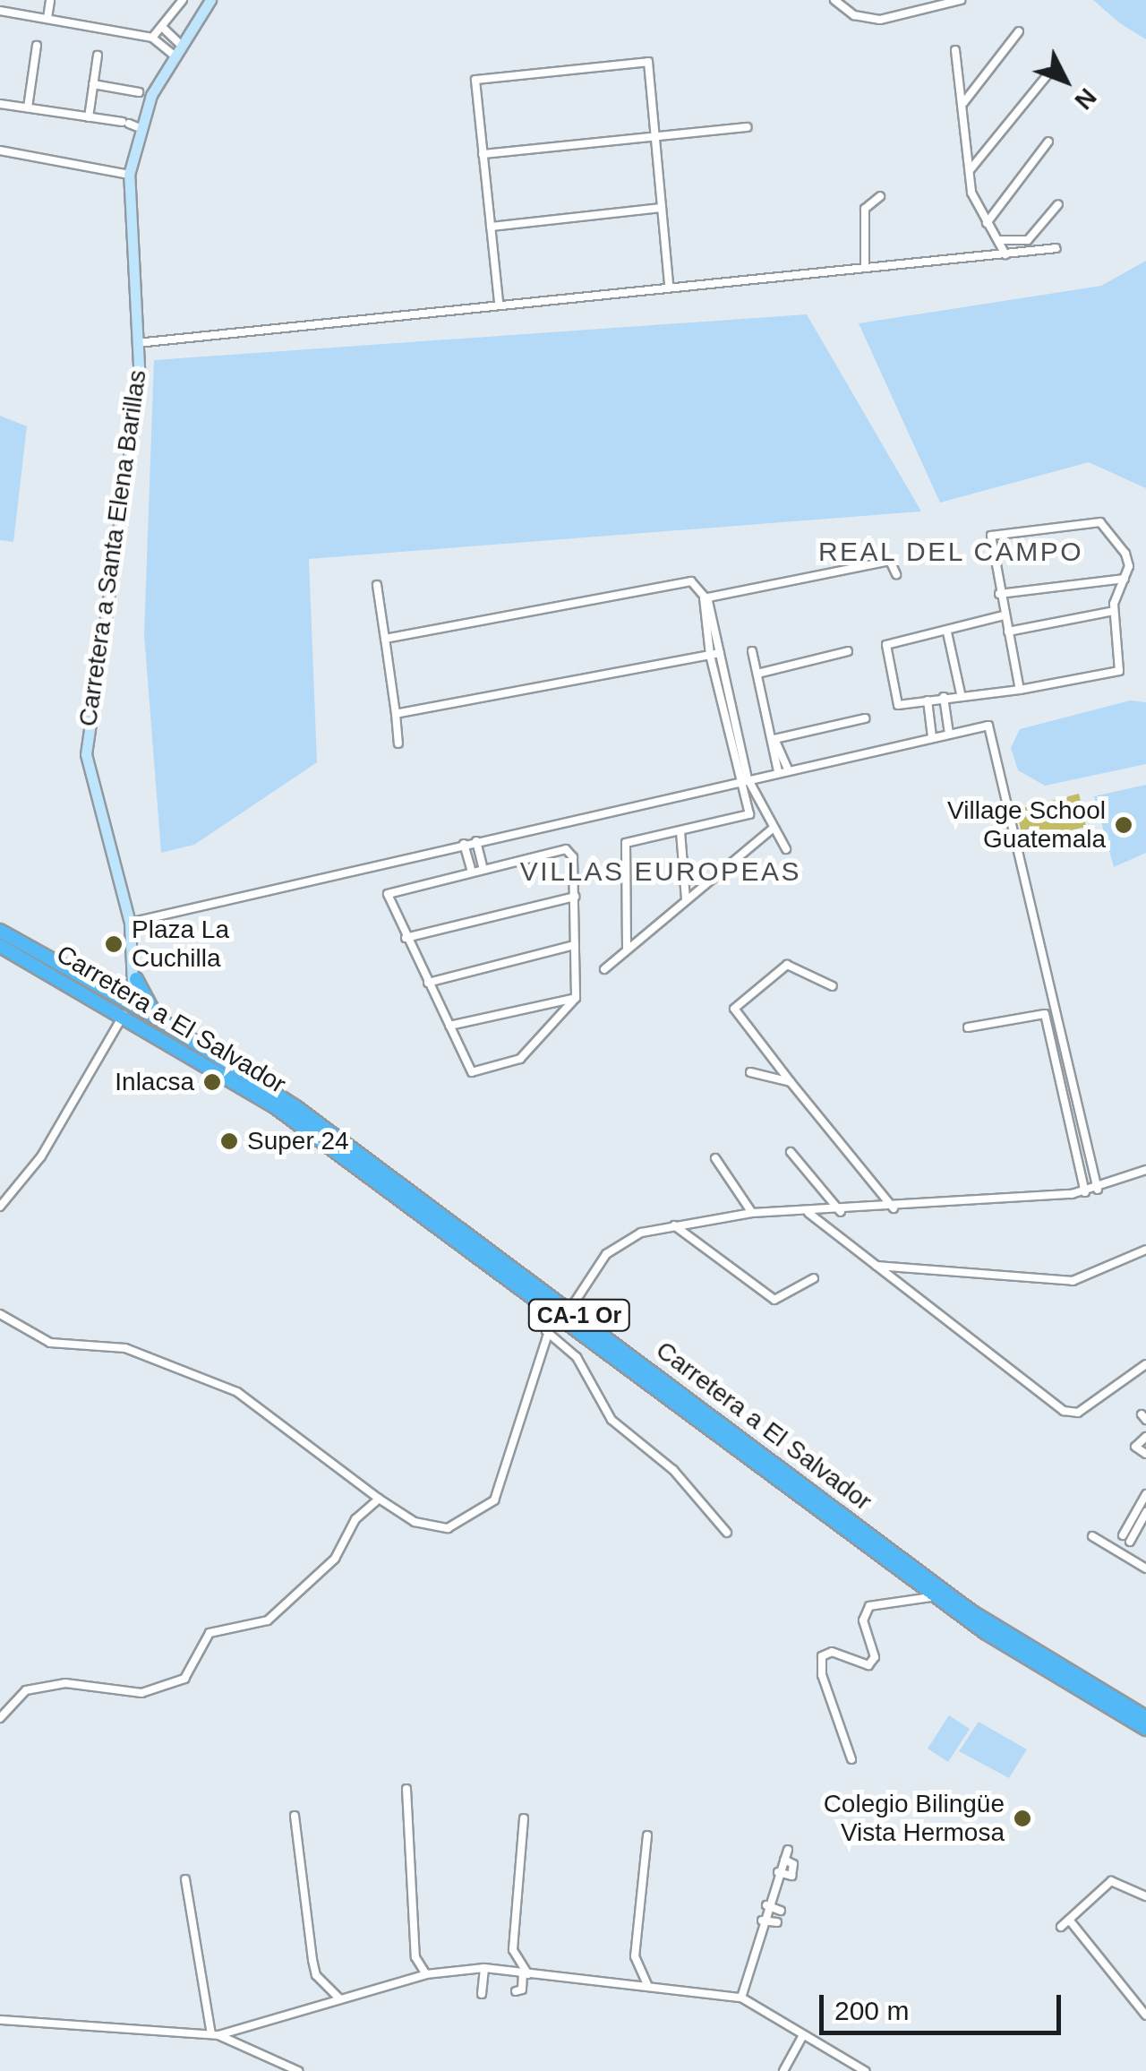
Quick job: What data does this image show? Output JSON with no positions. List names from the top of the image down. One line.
{"streets":{"highway":["Carretera a El Salvador","CA-1 Or"],"main road":["Carretera a Santa Elena Barillas"]},"districts":["REAL DEL CAMPO","VILLAS EUROPEAS"],"places":["Village School Guatemala","Plaza La Cuchilla","Inlacsa","Super 24","Colegio Bilingüe Vista Hermosa"],"scale_bar":"200 m","north":"bottom right"}
